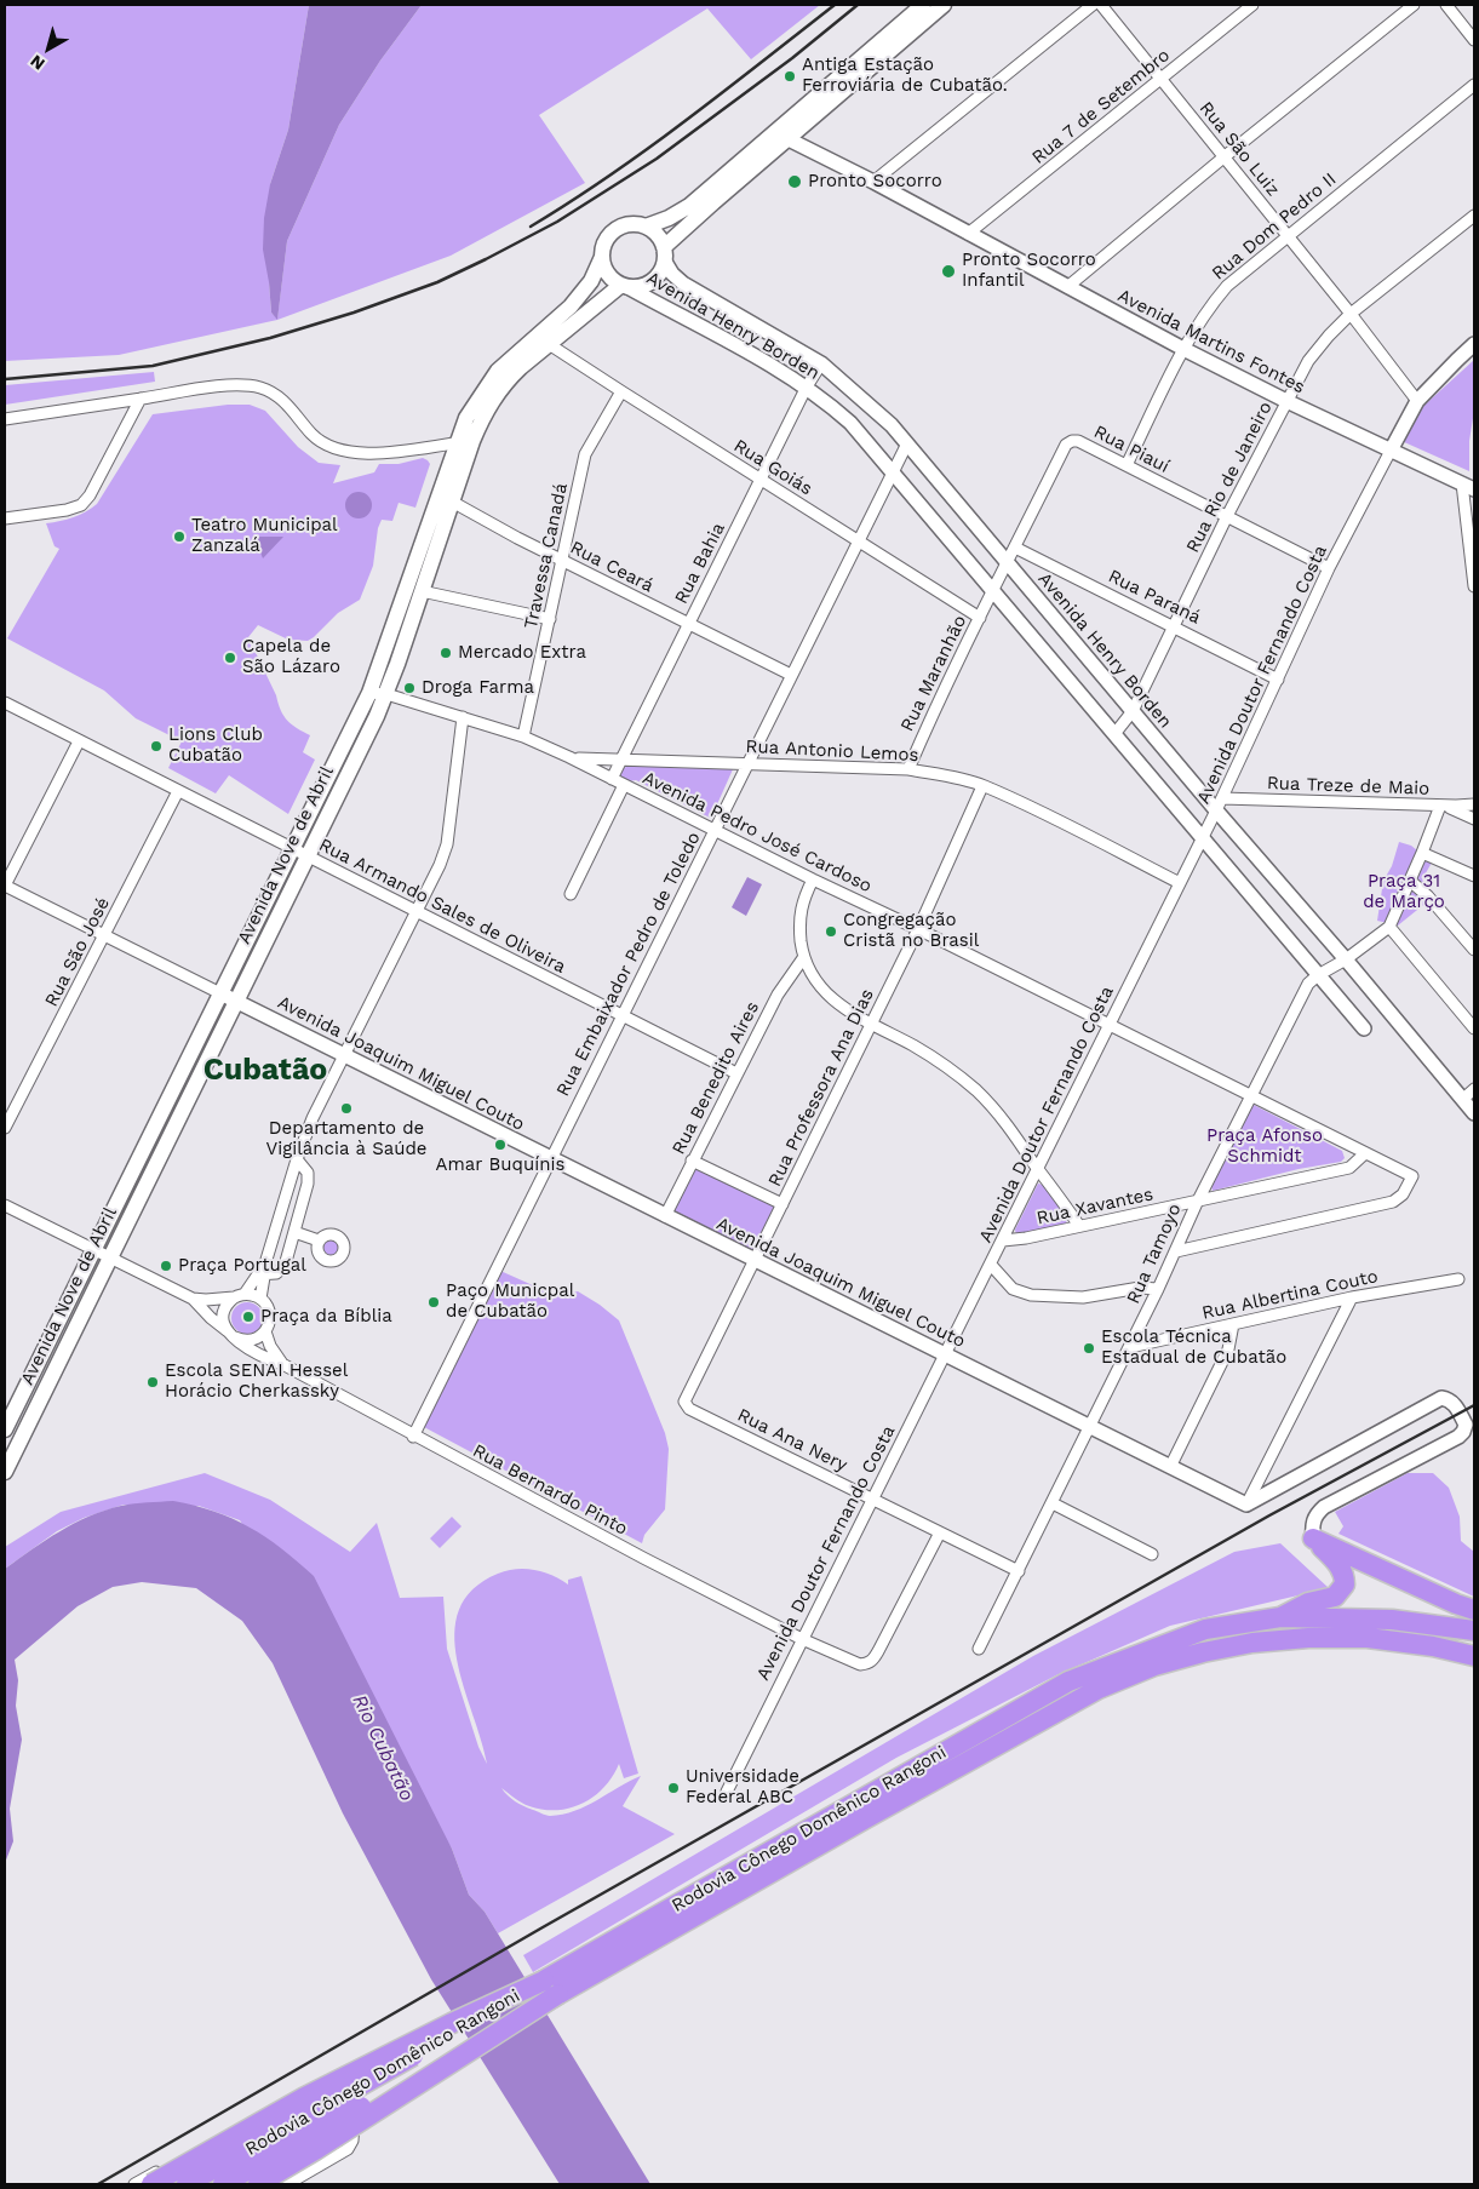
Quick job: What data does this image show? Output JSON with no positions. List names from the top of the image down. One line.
{"streets":{"highway":["Rodovia Cônego Domênico Rangoni"],"main road":["Avenida Nove de Abril"],"street":["Rua 7 de Setembro","Rua São Luiz","Rua Dom Pedro II","Avenida Henry Borden","Avenida Martins Fontes","Rua Piauí","Rua Goiás","Rua Rio de Janeiro","Travessa Canadá","Rua Bahia","Rua Ceará","Rua Paraná","Rua Maranhão","Avenida Doutor Fernando Costa","Rua Antonio Lemos","Rua Treze de Maio","Avenida Pedro José Cardoso","Rua Armando Sales de Oliveira","Rua São José","Rua Embaixador Pedro de Toledo","Avenida Joaquim Miguel Couto","Rua Benedito Aires","Rua Professora Ana Dias","Rua Xavantes","Rua Tamoyo","Rua Albertina Couto","Rua Ana Nery","Rua Bernardo Pinto"]},"crossings":[["Rua 7 de Setembro","Rua São Luiz"],["Rua 7 de Setembro","Avenida Martins Fontes"],["Rua São Luiz","Rua Dom Pedro II"],["Rua São Luiz","Rua Rio de Janeiro"],["Rua Dom Pedro II","Avenida Martins Fontes"],["Rua Dom Pedro II","Rua Piauí"],["Avenida Henry Borden","Rua Piauí"],["Avenida Henry Borden","Rua Rio de Janeiro"],["Avenida Henry Borden","Rua Bahia"],["Avenida Henry Borden","Rua Maranhão"],["Avenida Henry Borden","Avenida Doutor Fernando Costa"],["Avenida Henry Borden","Rua Treze de Maio"],["Avenida Henry Borden","Avenida Nove de Abril"],["Avenida Henry Borden","Rua Embaixador Pedro de Toledo"],["Avenida Henry Borden","Rua Tamoyo"],["Avenida Martins Fontes","Rua Rio de Janeiro"],["Avenida Martins Fontes","Avenida Doutor Fernando Costa"],["Rua Piauí","Rua Rio de Janeiro"],["Rua Piauí","Rua Paraná"],["Rua Piauí","Rua Maranhão"],["Rua Piauí","Avenida Doutor Fernando Costa"],["Rua Goiás","Travessa Canadá"],["Rua Goiás","Rua Bahia"],["Rua Goiás","Rua Maranhão"],["Rua Goiás","Avenida Nove de Abril"],["Rua Goiás","Rua Embaixador Pedro de Toledo"],["Rua Rio de Janeiro","Rua Paraná"],["Travessa Canadá","Rua Ceará"],["Travessa Canadá","Avenida Pedro José Cardoso"],["Rua Bahia","Rua Ceará"],["Rua Bahia","Rua Antonio Lemos"],["Rua Bahia","Avenida Pedro José Cardoso"],["Rua Ceará","Avenida Nove de Abril"],["Rua Ceará","Rua Embaixador Pedro de Toledo"],["Rua Paraná","Avenida Doutor Fernando Costa"],["Rua Maranhão","Rua Antonio Lemos"],["Avenida Doutor Fernando Costa","Rua Antonio Lemos"],["Avenida Doutor Fernando Costa","Rua Treze de Maio"],["Avenida Doutor Fernando Costa","Avenida Pedro José Cardoso"],["Avenida Doutor Fernando Costa","Avenida Joaquim Miguel Couto"],["Avenida Doutor Fernando Costa","Rua Xavantes"],["Avenida Doutor Fernando Costa","Rua Ana Nery"],["Avenida Doutor Fernando Costa","Rua Bernardo Pinto"],["Rua Antonio Lemos","Avenida Pedro José Cardoso"],["Rua Antonio Lemos","Rua Embaixador Pedro de Toledo"],["Rua Antonio Lemos","Rua Professora Ana Dias"],["Avenida Pedro José Cardoso","Avenida Nove de Abril"],["Avenida Pedro José Cardoso","Rua Embaixador Pedro de Toledo"],["Avenida Pedro José Cardoso","Rua Professora Ana Dias"],["Avenida Pedro José Cardoso","Rua Xavantes"],["Avenida Pedro José Cardoso","Rua Tamoyo"],["Avenida Nove de Abril","Rua Armando Sales de Oliveira"],["Avenida Nove de Abril","Avenida Joaquim Miguel Couto"],["Rua Armando Sales de Oliveira","Rua São José"],["Rua Armando Sales de Oliveira","Rua Embaixador Pedro de Toledo"],["Rua Armando Sales de Oliveira","Rua Benedito Aires"],["Rua São José","Avenida Joaquim Miguel Couto"],["Rua Embaixador Pedro de Toledo","Avenida Joaquim Miguel Couto"],["Rua Embaixador Pedro de Toledo","Rua Bernardo Pinto"],["Avenida Joaquim Miguel Couto","Rua Benedito Aires"],["Avenida Joaquim Miguel Couto","Rua Professora Ana Dias"],["Avenida Joaquim Miguel Couto","Rua Tamoyo"],["Rua Professora Ana Dias","Rua Ana Nery"],["Rua Xavantes","Rua Tamoyo"],["Rua Tamoyo","Rua Albertina Couto"],["Rua Tamoyo","Rua Ana Nery"],["Rua Ana Nery","Rua Bernardo Pinto"]],"districts":["Cubatão"],"water":["Rio Cubatão"],"parks":["Praça 31 de Março","Praça Afonso Schmidt"],"places":["Antiga Estação Ferroviária de Cubatão.","Pronto Socorro","Pronto Socorro Infantil","Teatro Municipal Zanzalá","Mercado Extra","Capela de São Lázaro","Droga Farma","Lions Club Cubatão","Congregação Cristã no Brasil","Departamento de Vigilância à Saúde","Amar Buquínis","Praça Portugal","Paço Municpal de Cubatão","Praça da Bíblia","Escola Técnica Estadual de Cubatão","Escola SENAI Hessel Horácio Cherkassky","Universidade Federal ABC"],"north":"bottom left"}
